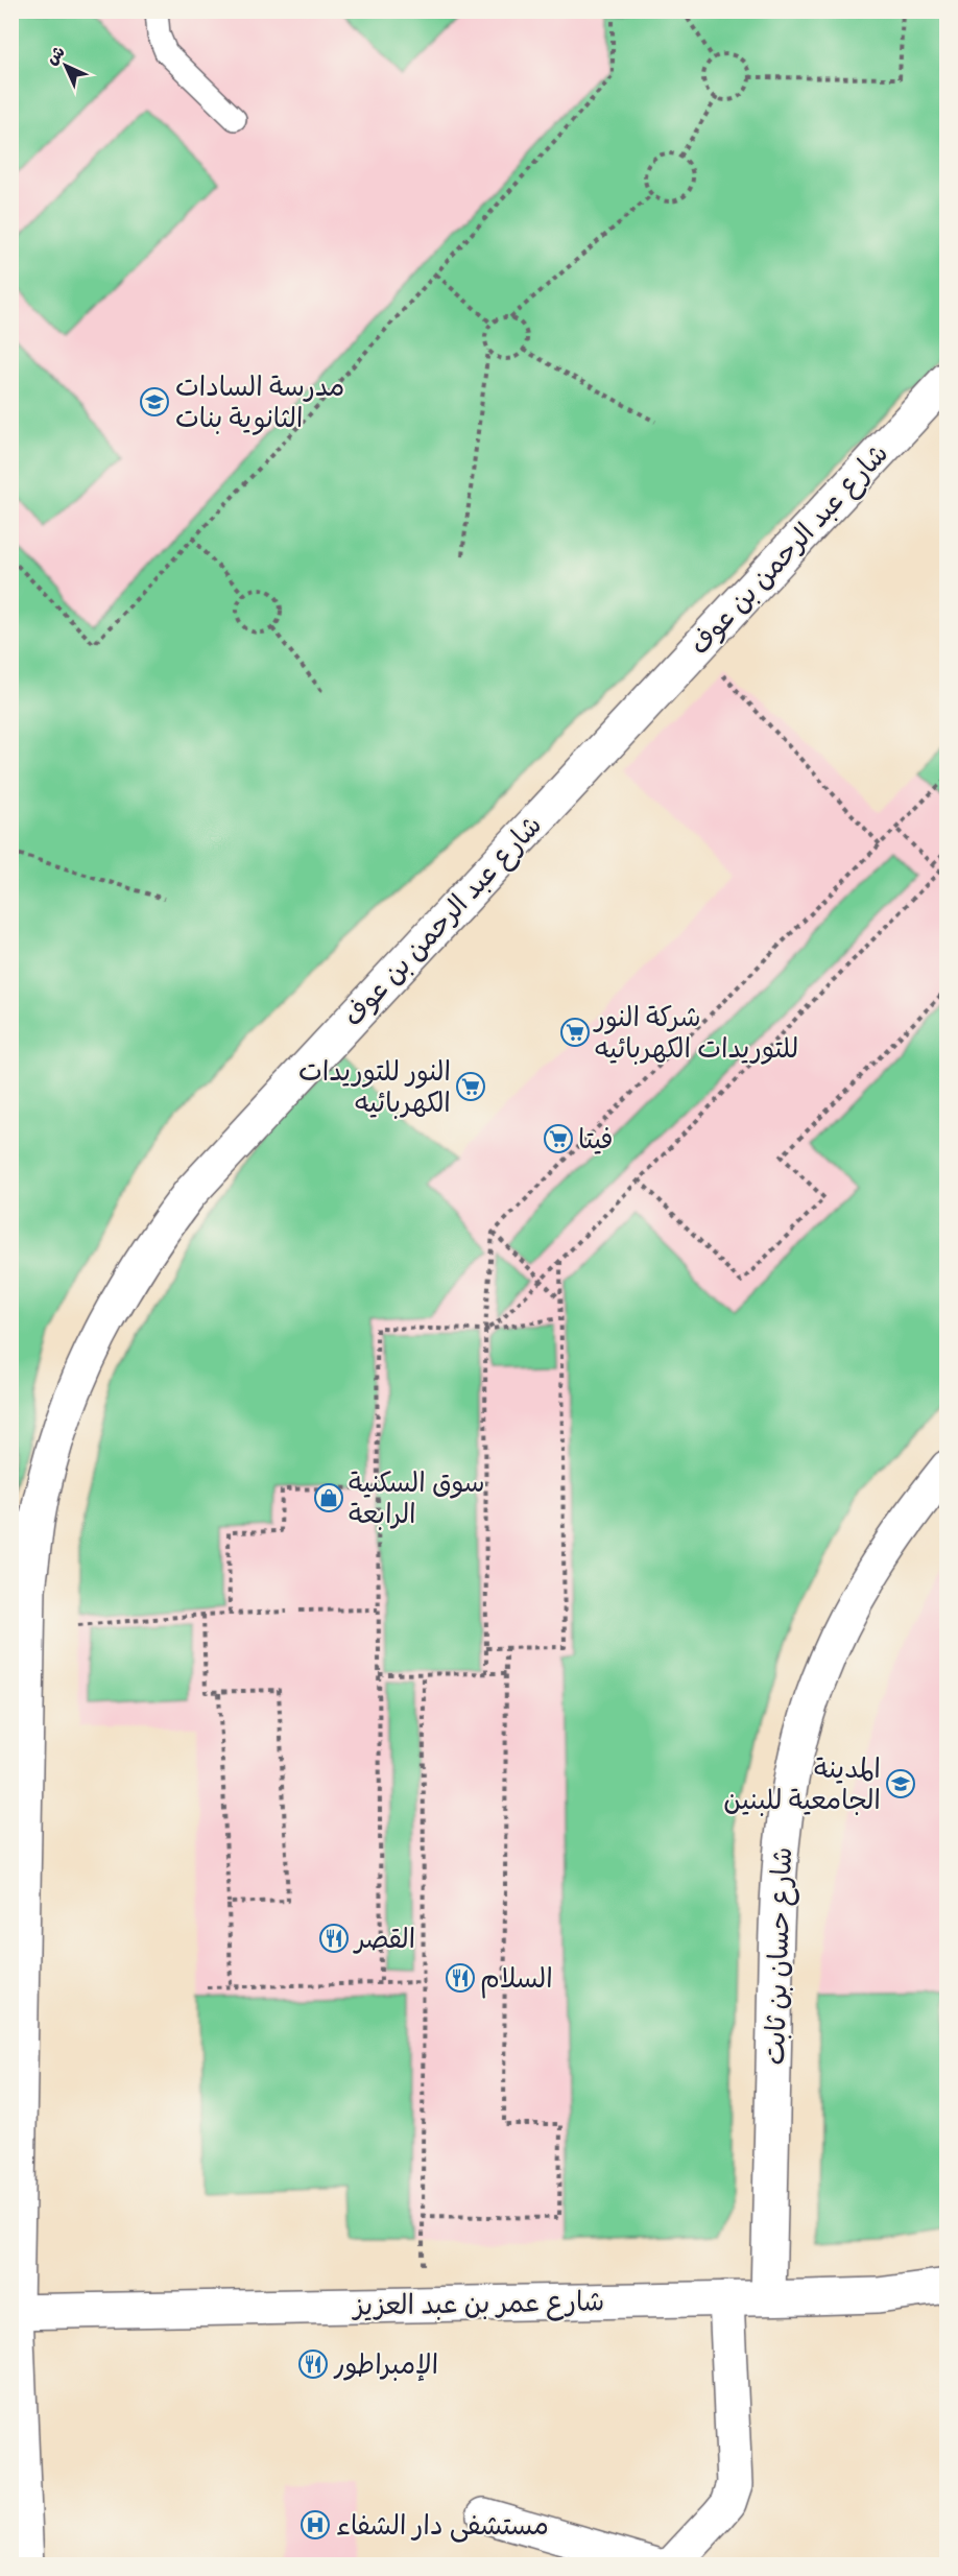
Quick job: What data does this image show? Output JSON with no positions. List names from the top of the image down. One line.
{"streets":{"street":["شارع عبد الرحمن بن عوف","شارع حسان بن ثابت","شارع عمر بن عبد العزيز"]},"crossings":[["شارع عبد الرحمن بن عوف","شارع عمر بن عبد العزيز"],["شارع حسان بن ثابت","شارع عمر بن عبد العزيز"]],"places":{"school or university":["مدرسة السادات الثانوية بنات","المدينة الجامعية للبنين"],"supermarket":["شركة النور للتوريدات الكهربائيه","النور للتوريدات الكهربائيه","فيتا"],"shop":["سوق السكنية الرابعة"],"restaurant":["القصر","السلام","الإمبراطور"],"hospital":["مستشفى دار الشفاء"]},"north":"top left"}
